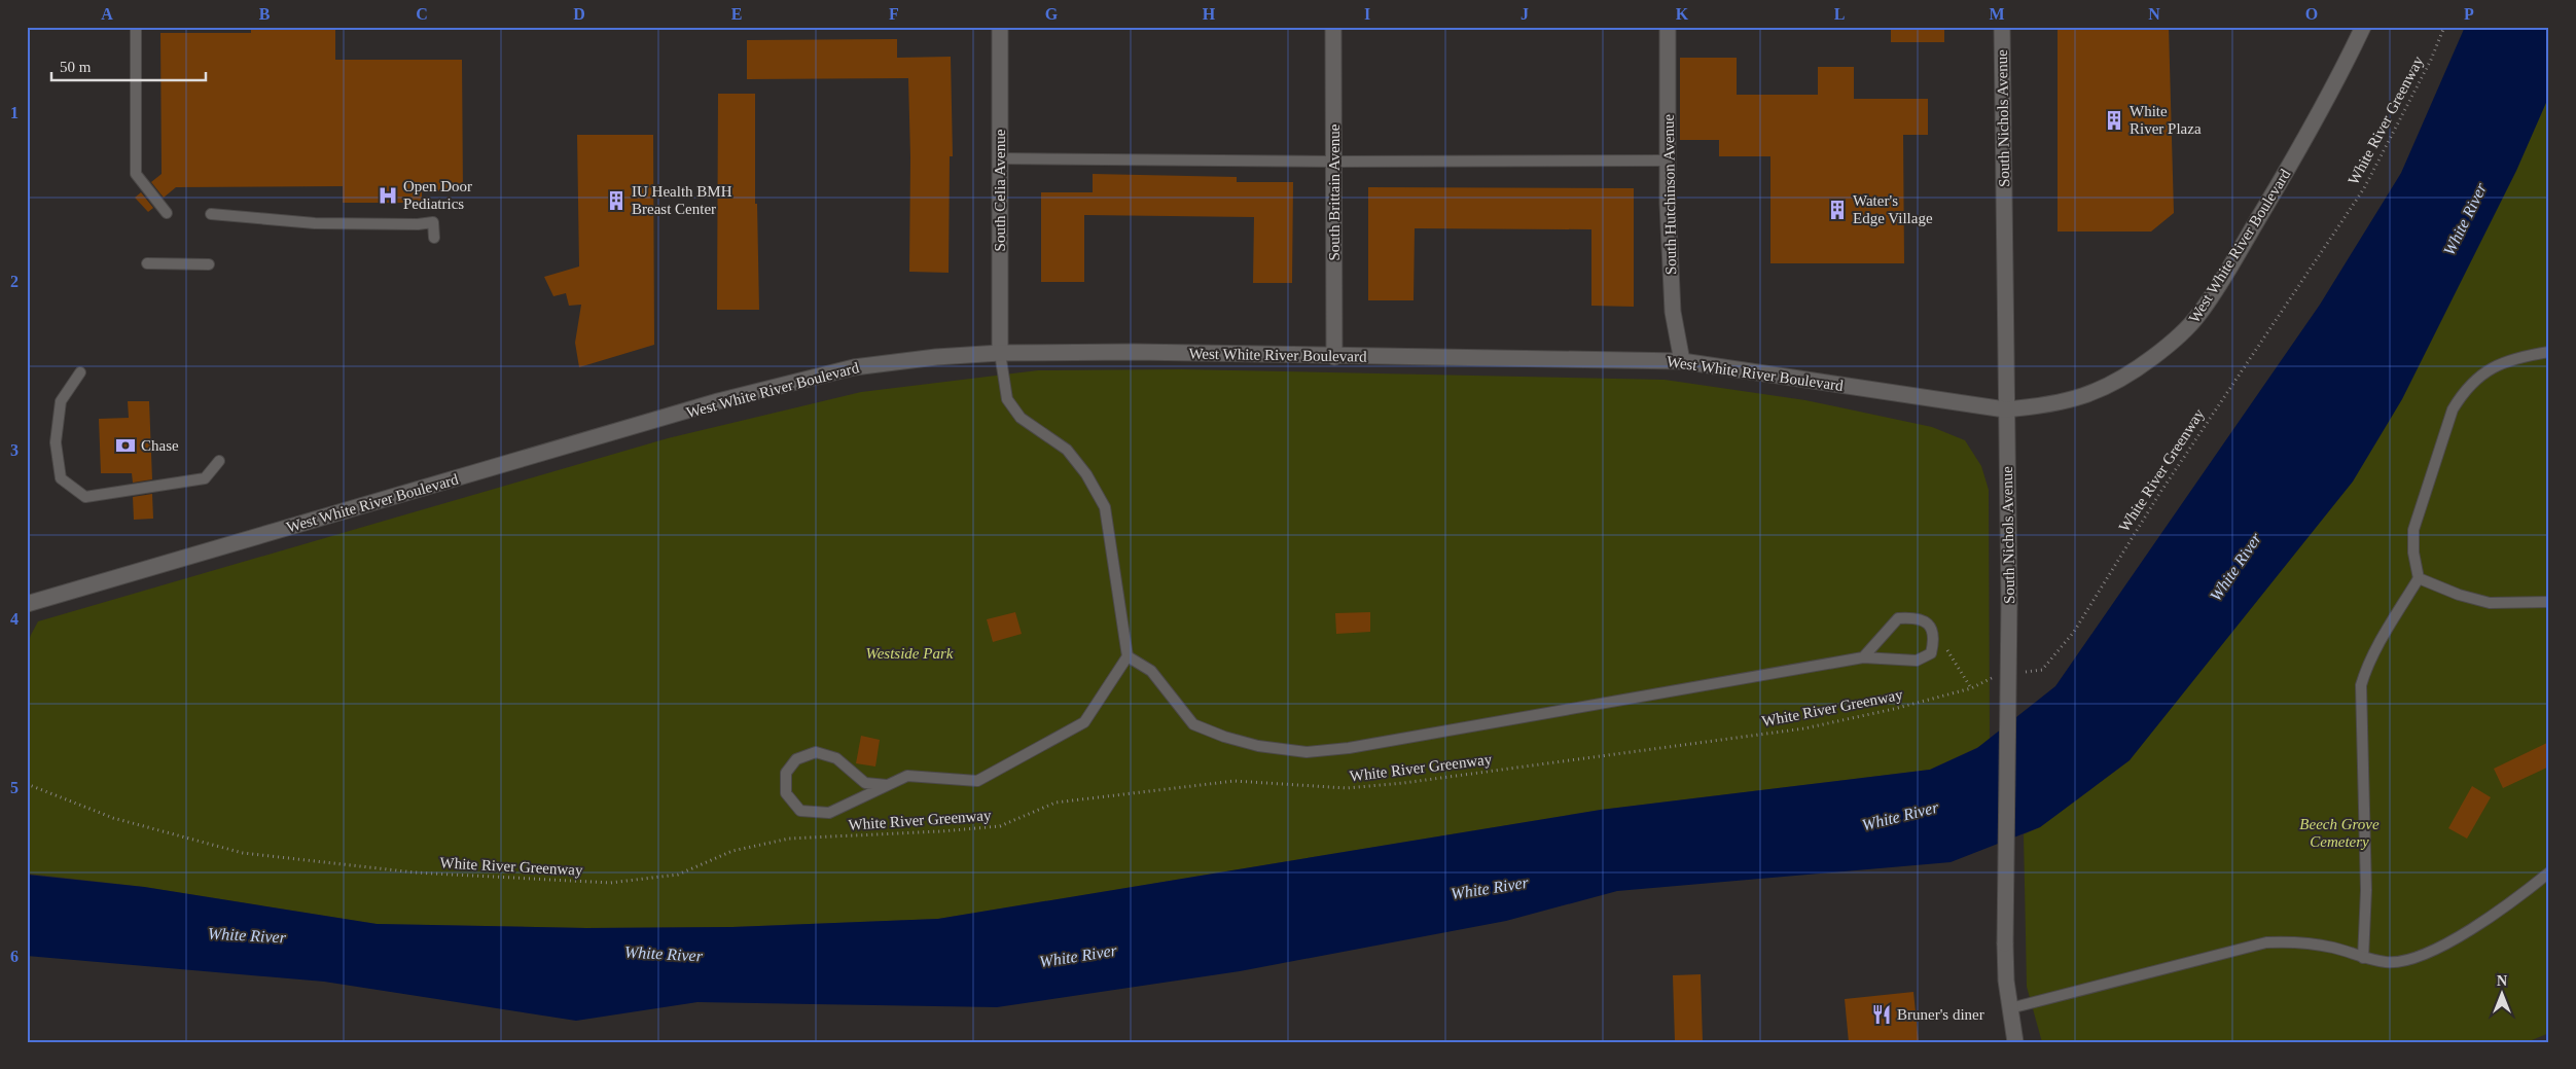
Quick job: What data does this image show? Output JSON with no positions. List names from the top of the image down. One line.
{"streets":{"street":["South Nichols Avenue","South Celia Avenue","South Brittain Avenue","South Hutchinson Avenue","West White River Boulevard"],"path":["White River Greenway"]},"crossings":[["South Nichols Avenue","West White River Boulevard"],["South Celia Avenue","West White River Boulevard"],["South Brittain Avenue","West White River Boulevard"],["South Hutchinson Avenue","West White River Boulevard"]],"water":["White River"],"parks":["Westside Park","Beech Grove Cemetery"],"places":{"building":["White River Plaza","IU Health BMH Breast Center","Water's Edge Village"],"hospital":["Open Door Pediatrics"],"bank":["Chase"],"restaurant":["Bruner's diner"]},"scale_bar":"50 m","north":"top","grid":{"columns":["A","B","C","D","E","F","G","H","I","J","K","L","M","N","O","P"],"rows":["1","2","3","4","5","6"]}}
